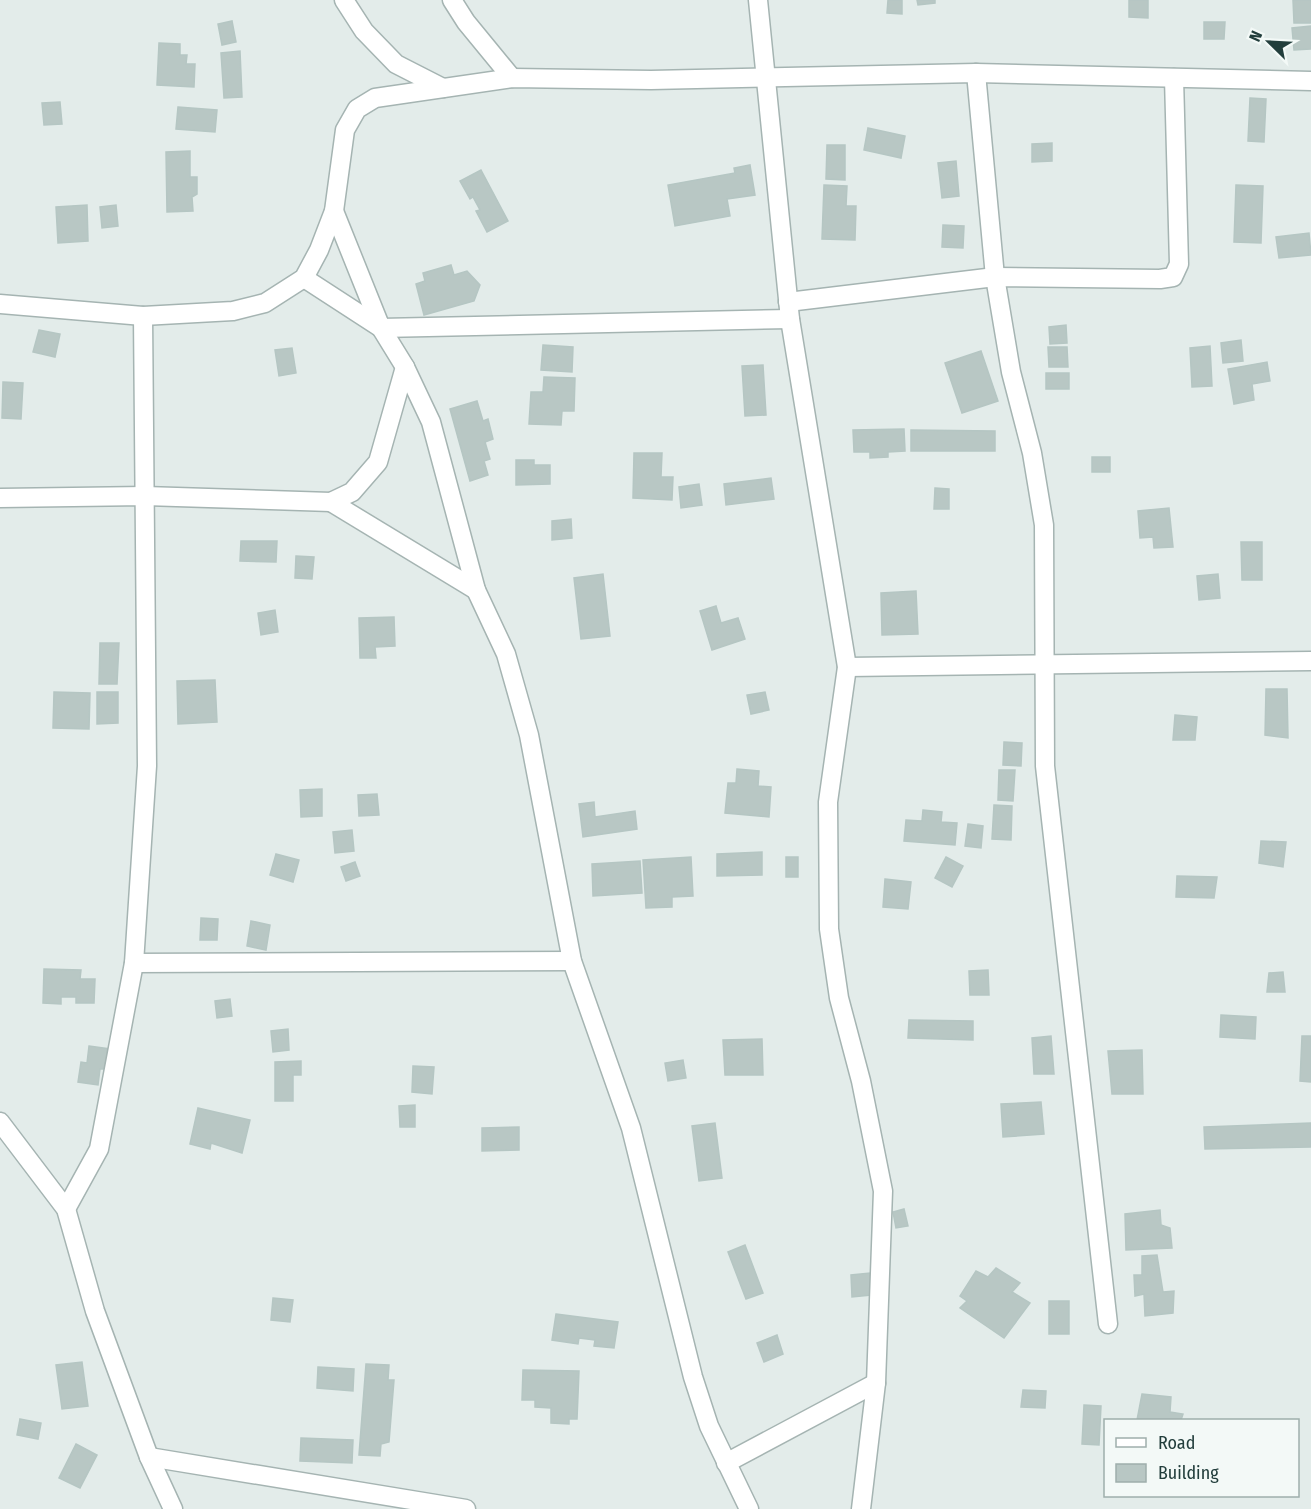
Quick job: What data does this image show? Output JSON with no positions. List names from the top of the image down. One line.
{"legend":["Road","Building"],"north":"top left"}
